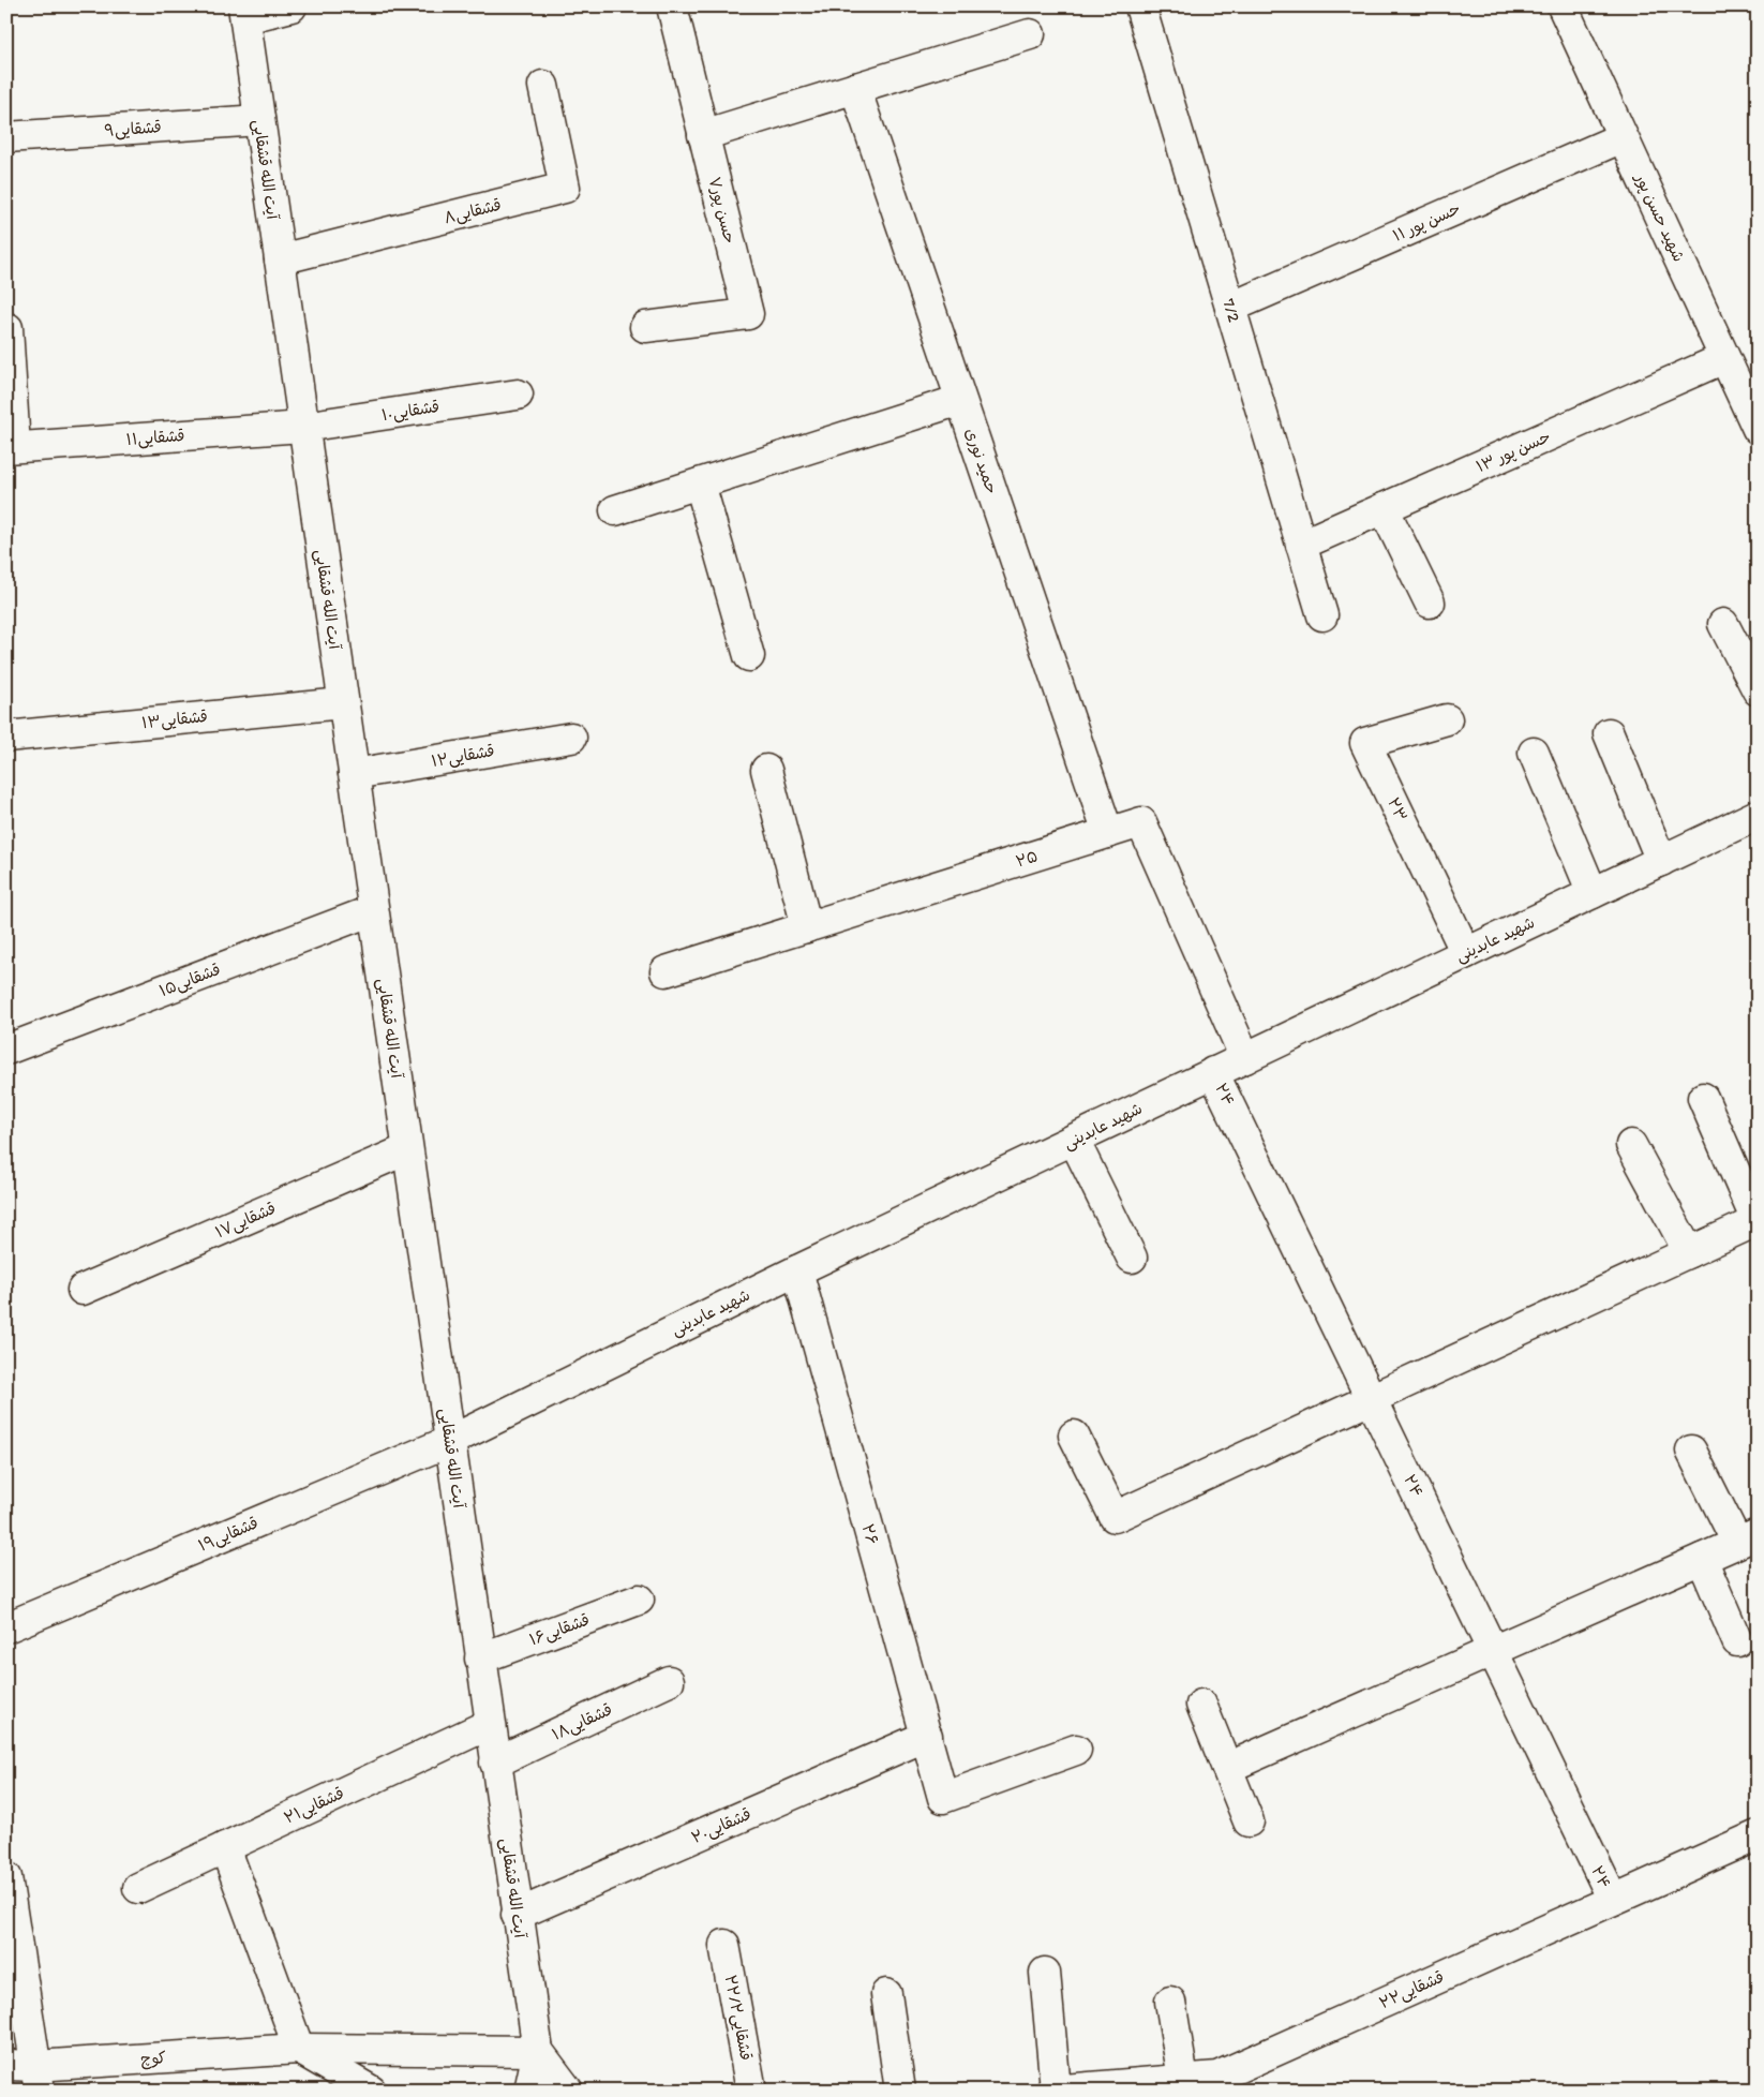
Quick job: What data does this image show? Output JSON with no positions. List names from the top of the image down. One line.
{"streets":{"street":["۹قشقایی","آیت الله قشقایی","حسن پور۷","۸قشقایی","شهید حسن پور","۱۱ حسن پور","7/2","۱۰قشقایی","۱۱قشقایی","۱۳ حسن پور","حمید نوری","قشقایی۱۳","قشقایی۱۲","۲۳","۲۵","شهید عابدینی","۱۵قشقایی","۲۴","۱۷قشقایی","۱۹قشقایی","۲۶","۱۶قشقایی","۱۸قشقایی","قشقایی۲۱","۲۰قشقایی","۲۲قشقایی","۲۲/۲قشقایی","کوچ"]},"crossings":[["۹قشقایی","آیت الله قشقایی"],["آیت الله قشقایی","۸قشقایی"],["آیت الله قشقایی","۱۰قشقایی"],["آیت الله قشقایی","۱۱قشقایی"],["آیت الله قشقایی","قشقایی۱۳"],["آیت الله قشقایی","قشقایی۱۲"],["آیت الله قشقایی","شهید عابدینی"],["آیت الله قشقایی","۱۵قشقایی"],["آیت الله قشقایی","۱۷قشقایی"],["آیت الله قشقایی","۱۹قشقایی"],["آیت الله قشقایی","۱۶قشقایی"],["آیت الله قشقایی","۱۸قشقایی"],["آیت الله قشقایی","قشقایی۲۱"],["آیت الله قشقایی","۲۰قشقایی"],["آیت الله قشقایی","کوچ"],["شهید حسن پور","۱۱ حسن پور"],["شهید حسن پور","۱۳ حسن پور"],["۱۱ حسن پور","7/2"],["7/2","۱۳ حسن پور"],["۱۰قشقایی","۱۱قشقایی"],["حمید نوری","۲۵"],["۲۳","شهید عابدینی"],["۲۵","شهید عابدینی"],["شهید عابدینی","۲۴"],["شهید عابدینی","۱۹قشقایی"],["شهید عابدینی","۲۶"],["۲۴","۲۲قشقایی"],["۲۶","۲۰قشقایی"]]}
